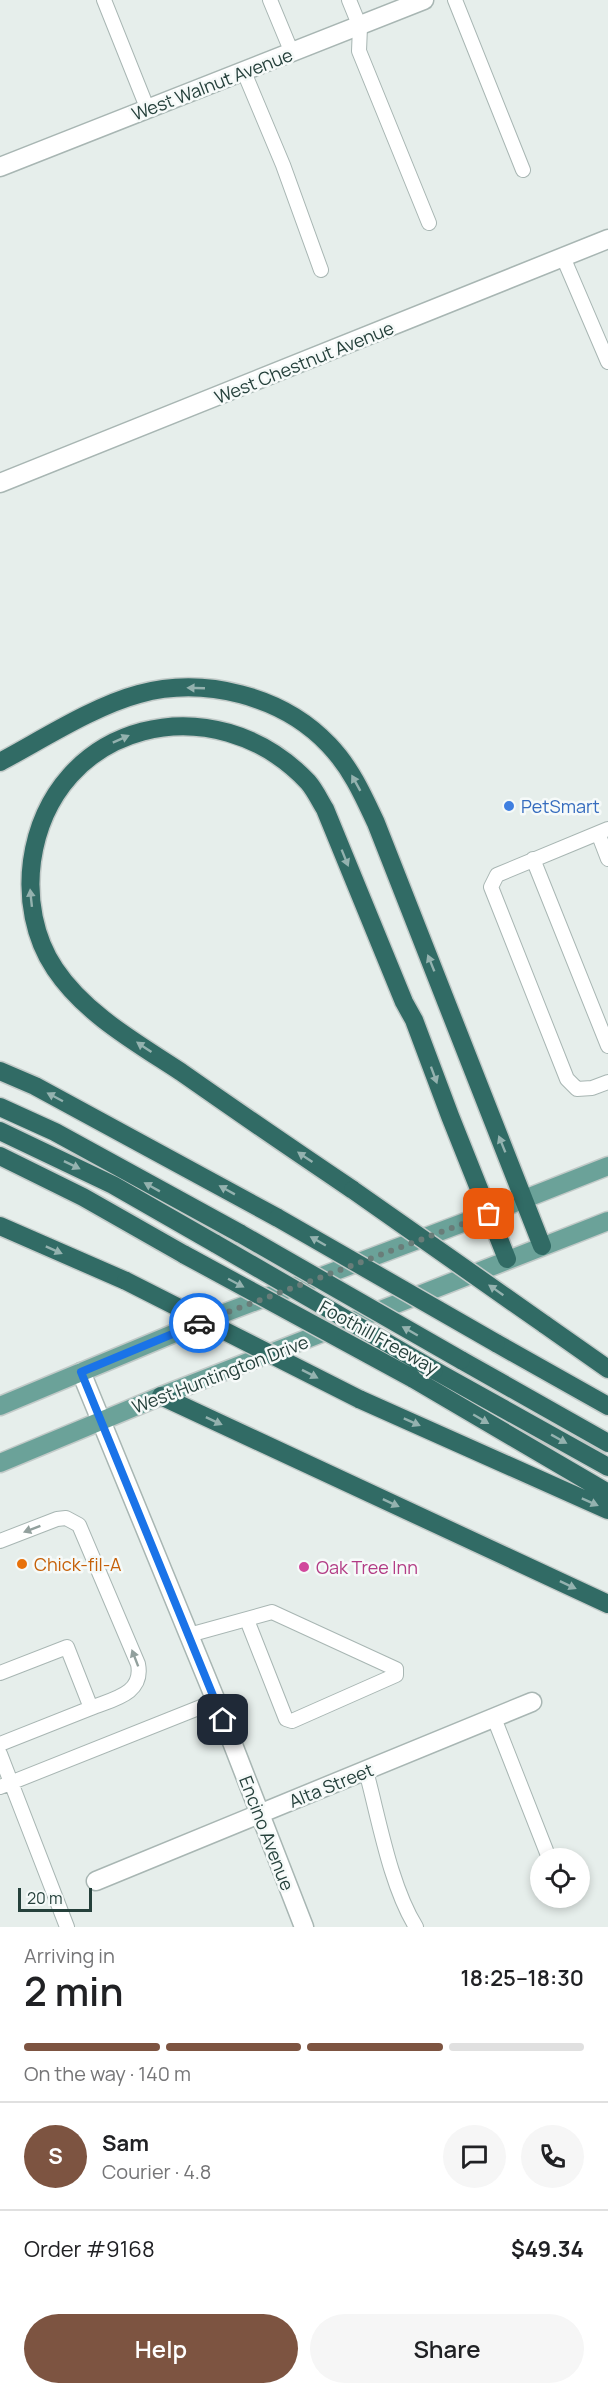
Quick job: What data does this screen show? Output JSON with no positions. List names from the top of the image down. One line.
{"streets":{"highway":["Foothill Freeway"],"main road":["West Huntington Drive"],"street":["West Walnut Avenue","West Chestnut Avenue","Alta Street","Encino Avenue"]},"crossings":[["West Huntington Drive","Encino Avenue"],["Alta Street","Encino Avenue"]],"places":["PetSmart","Chick-fil-A","Oak Tree Inn"],"scale_bar":"20 m","page":{"scale":"20 m","heading":["2 min","Arriving in","18:25–18:30"],"panel":["Sam","Courier · 4.8","Order #9168","$49.34"],"bar":"On the way · 140 m","round":"S","buttons":["Help","Share"]}}
